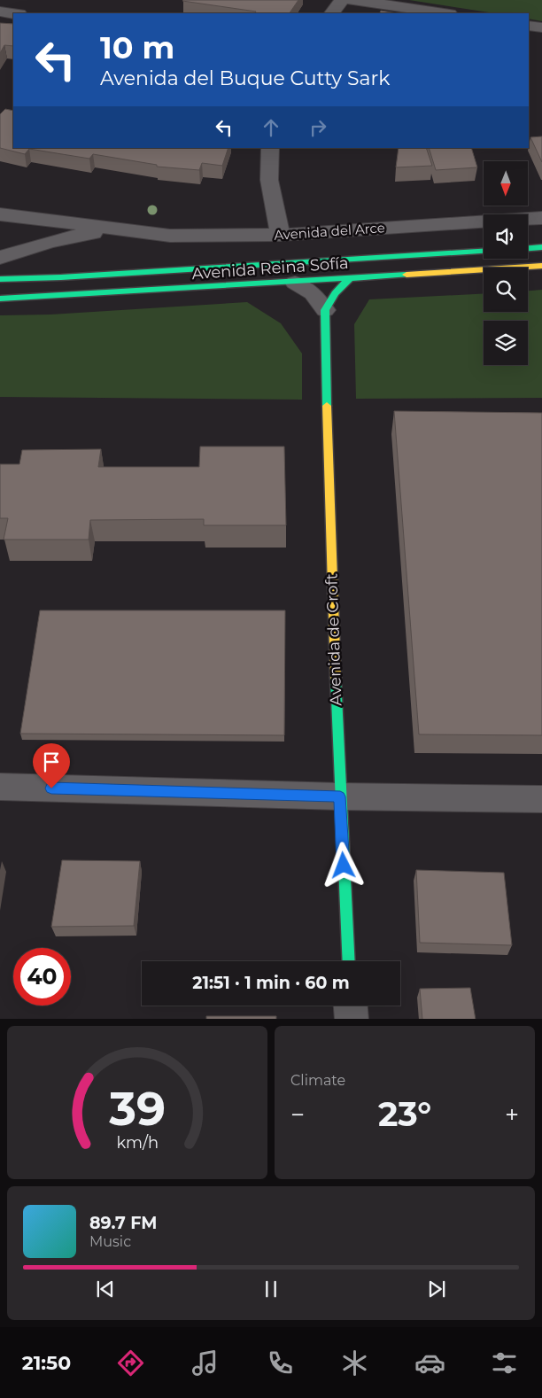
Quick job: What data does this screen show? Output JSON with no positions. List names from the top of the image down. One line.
{"streets":{"main road":["Avenida Reina Sofía","Avenida de Croft"],"street":["Avenida del Arce"]},"north":"bottom","page":{"turn":["10 m","Avenida del Buque Cutty Sark"],"limit":"40","trip":"21:51 · 1 min · 60 m","tile":"Climate","heat":["−","23°","+"],"song":["89.7 FM","Music"],"tabs":"21:50","gauge":["39","km/h"]}}
